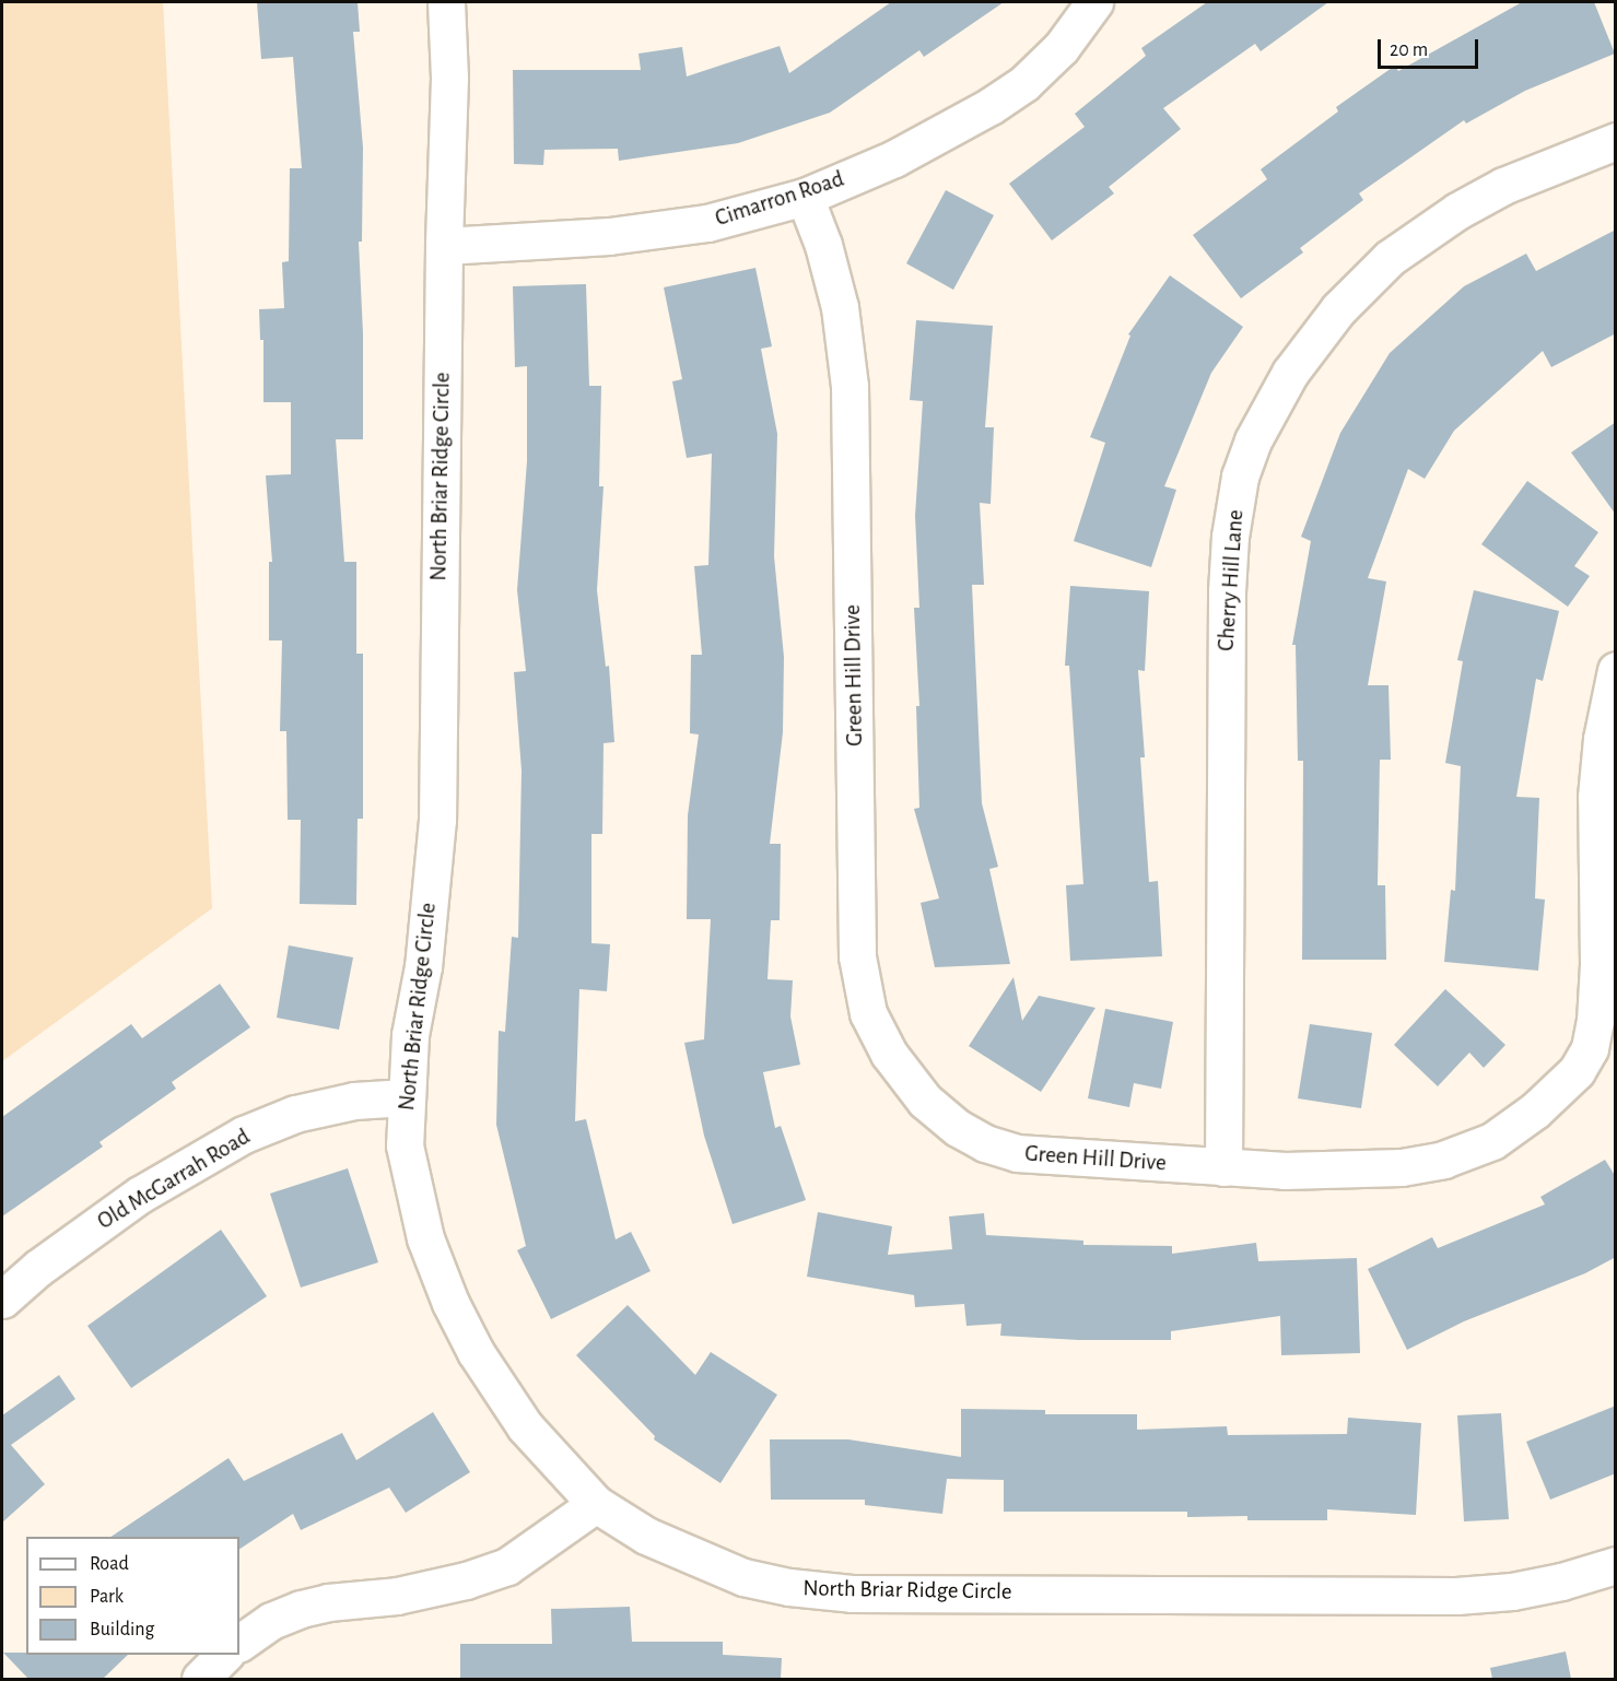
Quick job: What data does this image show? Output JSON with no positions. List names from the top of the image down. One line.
{"streets":{"street":["Cimarron Road","North Briar Ridge Circle","Cherry Hill Lane","Green Hill Drive","Old McGarrah Road"]},"crossings":[["Cimarron Road","North Briar Ridge Circle"],["Cimarron Road","Green Hill Drive"],["North Briar Ridge Circle","Old McGarrah Road"],["Cherry Hill Lane","Green Hill Drive"]],"legend":["Road","Park","Building"],"scale_bar":"20 m"}
